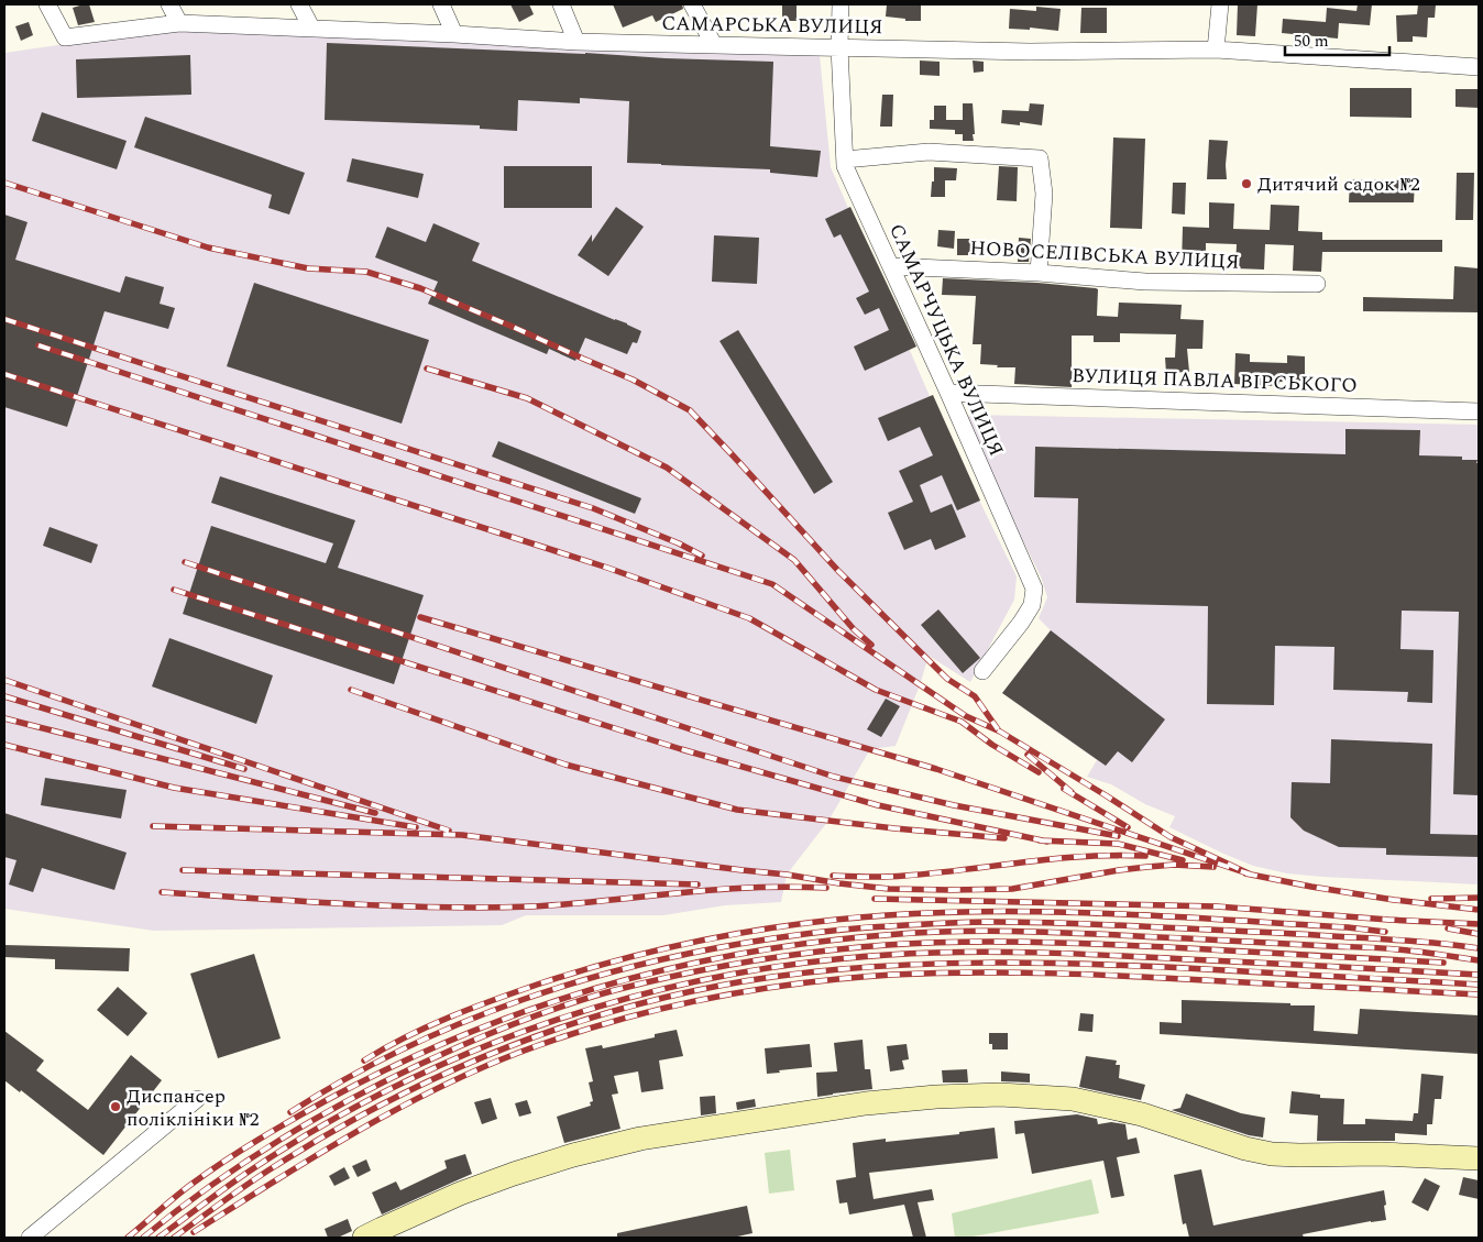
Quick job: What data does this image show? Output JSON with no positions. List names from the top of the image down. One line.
{"streets":{"street":["САМАРСЬКА ВУЛИЦЯ","НОВОСЕЛІВСЬКА ВУЛИЦЯ","САМАРЧУЦЬКА ВУЛИЦЯ","ВУЛИЦЯ ПАВЛА ВІРСЬКОГО"]},"crossings":[["САМАРСЬКА ВУЛИЦЯ","САМАРЧУЦЬКА ВУЛИЦЯ"],["НОВОСЕЛІВСЬКА ВУЛИЦЯ","САМАРЧУЦЬКА ВУЛИЦЯ"],["САМАРЧУЦЬКА ВУЛИЦЯ","ВУЛИЦЯ ПАВЛА ВІРСЬКОГО"]],"places":["Дитячий садок №2","Диспансер поліклініки №2"],"scale_bar":"50 m"}
